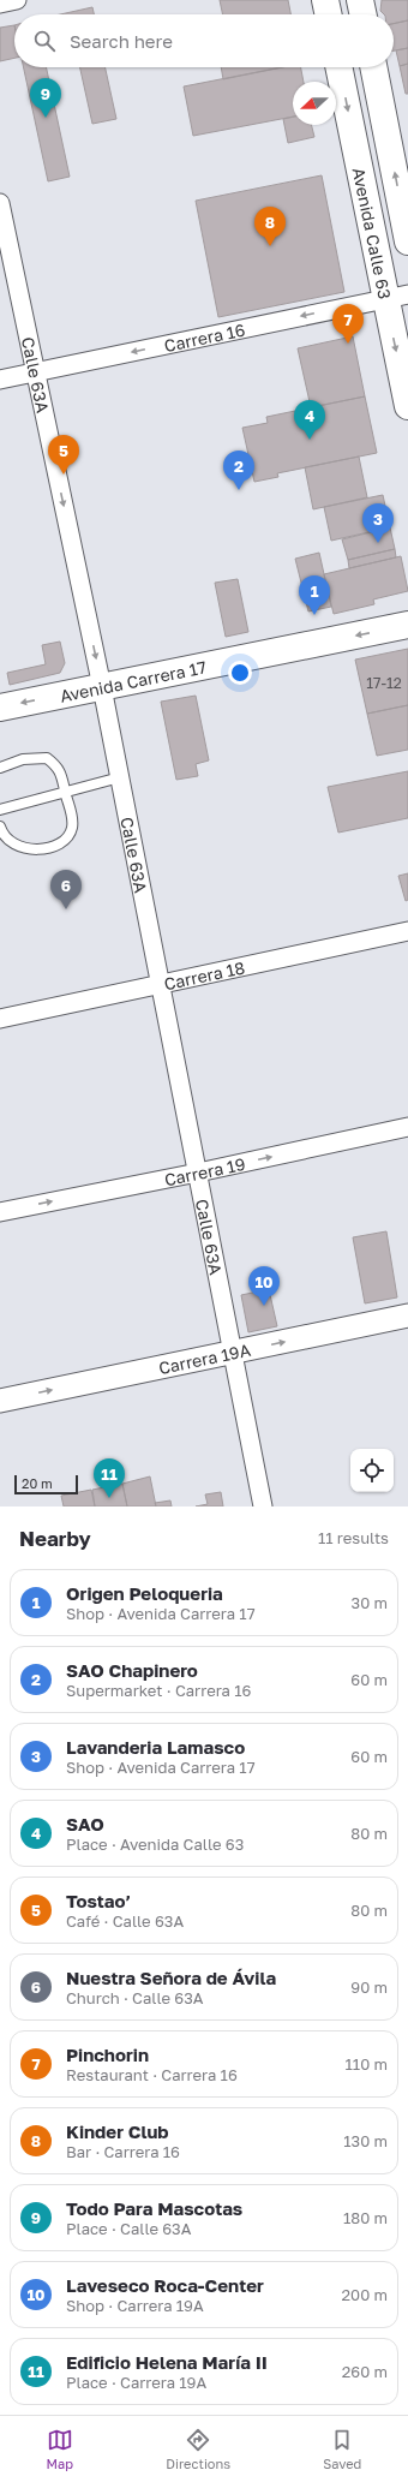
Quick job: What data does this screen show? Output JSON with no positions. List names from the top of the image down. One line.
{"streets":{"main road":["Avenida Calle 63","Avenida Carrera 17"],"street":["Carrera 16","Calle 63A","Carrera 18","Carrera 19","Carrera 19A"]},"crossings":[["Avenida Calle 63","Carrera 16"],["Carrera 16","Calle 63A"],["Calle 63A","Avenida Carrera 17"],["Calle 63A","Carrera 18"],["Calle 63A","Carrera 19"],["Calle 63A","Carrera 19A"]],"one_way":["Carrera 16","Avenida Carrera 17","Carrera 19","Carrera 19A"],"house_numbers":["17-12"],"scale_bar":"20 m","north":"left","page":{"search":"Search here","pins":["9","8","7","4","5","2","3","1","6","10","11"],"scale":"20 m","heading":["Nearby","11 results"],"list":[{"mark":"1","name":"Origen Peloqueria","note":"Shop · Avenida Carrera 17","value":"30 m"},{"mark":"2","name":"SAO Chapinero","note":"Supermarket · Carrera 16","value":"60 m"},{"mark":"3","name":"Lavanderia Lamasco","note":"Shop · Avenida Carrera 17","value":"60 m"},{"mark":"4","name":"SAO","note":"Place · Avenida Calle 63","value":"80 m"},{"mark":"5","name":"Tostao’","note":"Café · Calle 63A","value":"80 m"},{"mark":"6","name":"Nuestra Señora de Ávila","note":"Church · Calle 63A","value":"90 m"},{"mark":"7","name":"Pinchorin","note":"Restaurant · Carrera 16","value":"110 m"},{"mark":"8","name":"Kinder Club","note":"Bar · Carrera 16","value":"130 m"},{"mark":"9","name":"Todo Para Mascotas","note":"Place · Calle 63A","value":"180 m"},{"mark":"10","name":"Laveseco Roca-Center","note":"Shop · Carrera 19A","value":"200 m"},{"mark":"11","name":"Edificio Helena María II","note":"Place · Carrera 19A","value":"260 m"}],"nav":["Map","Directions","Saved"]}}
